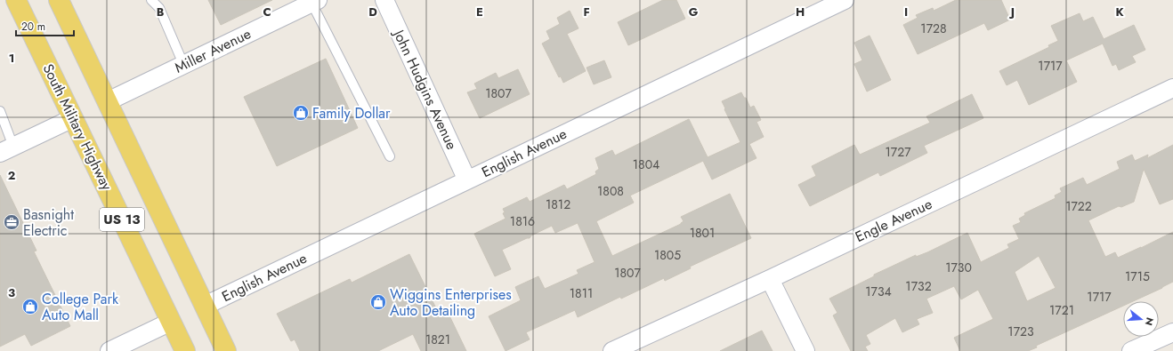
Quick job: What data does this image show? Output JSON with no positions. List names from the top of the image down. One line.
{"streets":{"main road":["South Military Highway","US 13"],"street":["Miller Avenue","John Hudgins Avenue","English Avenue","Engle Avenue"]},"crossings":[["Miller Avenue","US 13"],["John Hudgins Avenue","English Avenue"],["English Avenue","US 13"]],"places":{"shop":["Family Dollar","Wiggins Enterprises Auto Detailing","College Park Auto Mall"],"office":["Basnight Electric"]},"house_numbers":["1728","1717","1807","1727","1804","1808","1812","1722","1816","1801","1805","1730","1807","1715","1732","1734","1811","1717","1721","1723","1821"],"scale_bar":"20 m","north":"right","grid":{"columns":["B","C","D","E","F","G","H","I","J","K"],"rows":["1","2","3"]}}
